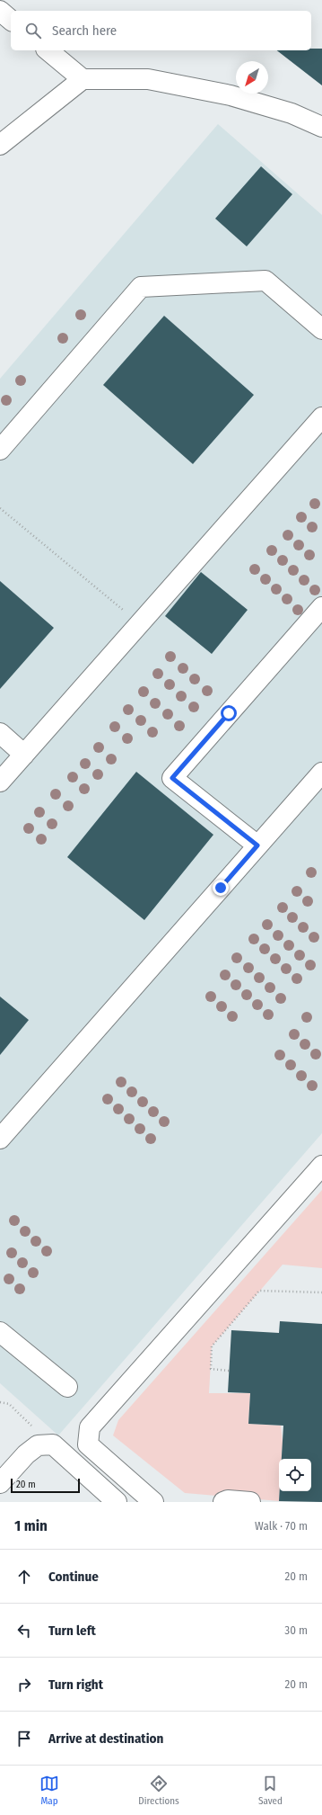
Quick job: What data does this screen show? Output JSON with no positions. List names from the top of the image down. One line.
{"scale_bar":"20 m","north":"bottom left","page":{"search":"Search here","scale":"20 m","heading":["1 min","Walk · 70 m"],"list":[["Continue","20 m"],["Turn left","30 m"],["Turn right","20 m"],"Arrive at destination"],"nav":["Map","Directions","Saved"]}}
